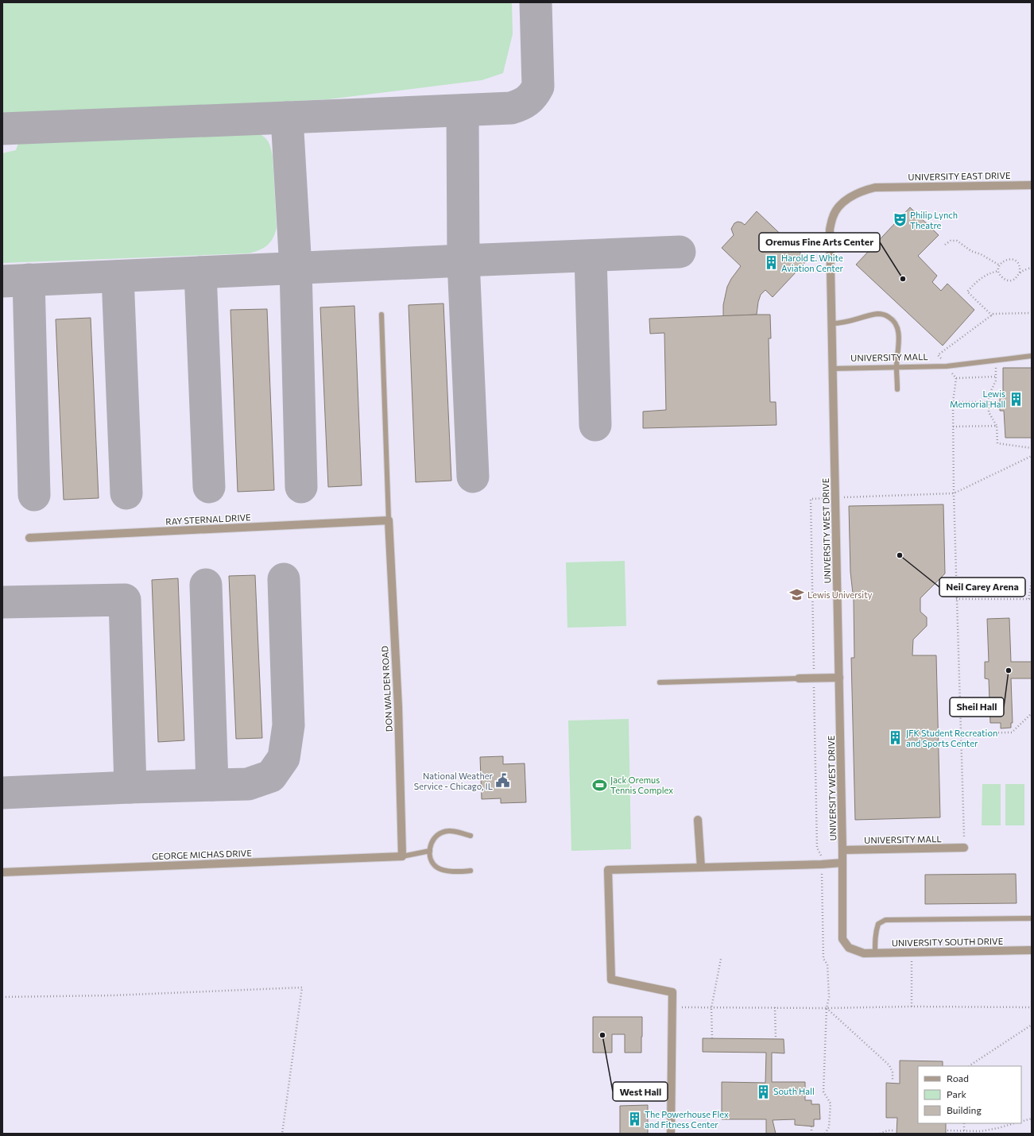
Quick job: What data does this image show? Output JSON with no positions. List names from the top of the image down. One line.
{"streets":{"street":["UNIVERSITY EAST DRIVE","UNIVERSITY MALL","RAY STERNAL DRIVE","UNIVERSITY WEST DRIVE","DON WALDEN ROAD","GEORGE MICHAS DRIVE","UNIVERSITY SOUTH DRIVE"]},"crossings":[["UNIVERSITY EAST DRIVE","UNIVERSITY WEST DRIVE"],["UNIVERSITY MALL","UNIVERSITY WEST DRIVE"],["RAY STERNAL DRIVE","DON WALDEN ROAD"],["UNIVERSITY WEST DRIVE","UNIVERSITY SOUTH DRIVE"],["DON WALDEN ROAD","GEORGE MICHAS DRIVE"]],"places":{"theatre":["Philip Lynch Theatre"],"building":["Harold E. White Aviation Center","Lewis Memorial Hall","JFK Student Recreation and Sports Center","South Hall","The Powerhouse Flex and Fitness Center"],"other":["Oremus Fine Arts Center","Neil Carey Arena","Sheil Hall","West Hall"],"school or university":["Lewis University"],"public building":["National Weather Service - Chicago, IL"],"sports":["Jack Oremus Tennis Complex"]},"legend":["Road","Park","Building"]}
